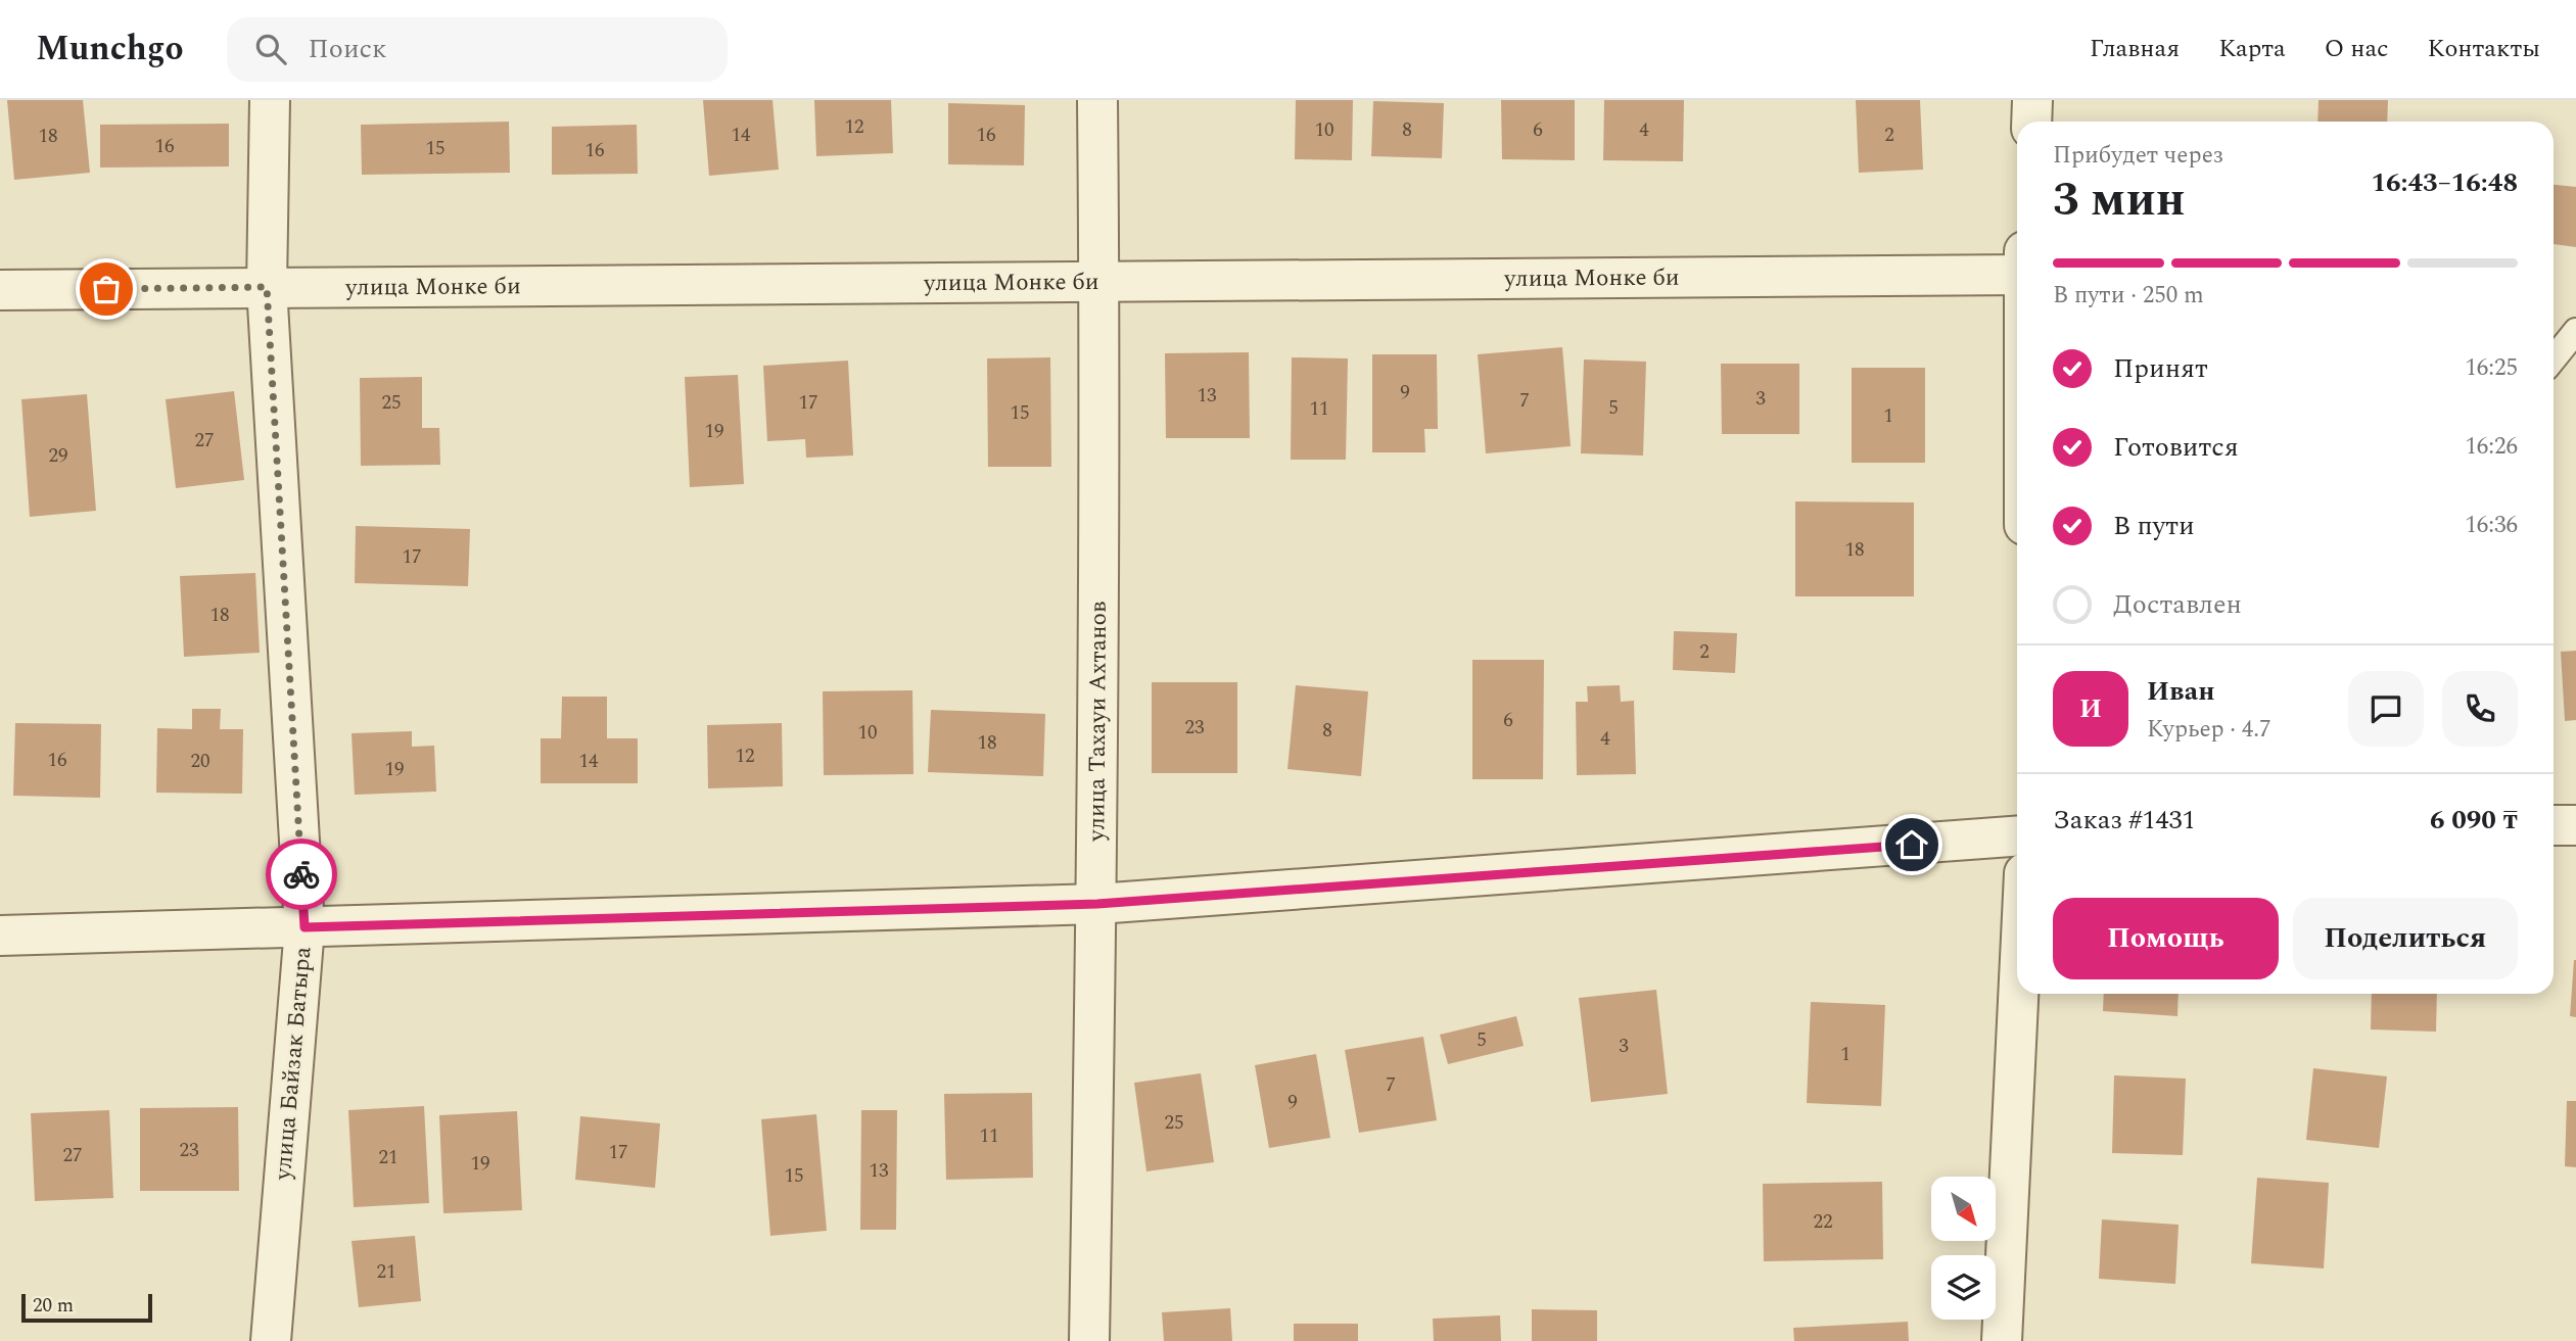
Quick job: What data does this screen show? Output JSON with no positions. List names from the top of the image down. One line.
{"streets":{"street":["улица Монке би","улица Тахауи Ахтанов","улица Байзак Батыра"]},"crossings":[["улица Монке би","улица Тахауи Ахтанов"],["улица Монке би","улица Байзак Батыра"]],"house_numbers":["12","10","8","6","4","14","16","2","18","16","15","16","9","13","3","7","25","17","5","11","15","1","19","27","29","18","17","18","2","6","23","8","10","4","18","12","16","20","14","19","5","3","1","7","9","25","11","23","17","27","21","19","13","15","22","21"],"scale_bar":"20 m","north":"bottom right","page":{"header":"Munchgo","search":"Поиск","nav":["Главная","Карта","О нас","Контакты"],"heading":["3 мин","Прибудет через","16:43–16:48"],"panel":["Иван","Курьер · 4.7","Заказ #1431","6 090 ₸"],"bar":"В пути · 250 m","list":[["Принят","16:25"],["Готовится","16:26"],["В пути","16:36"],"Доставлен"],"round":"И","buttons":["Помощь","Поделиться"],"scale":"20 m"}}
